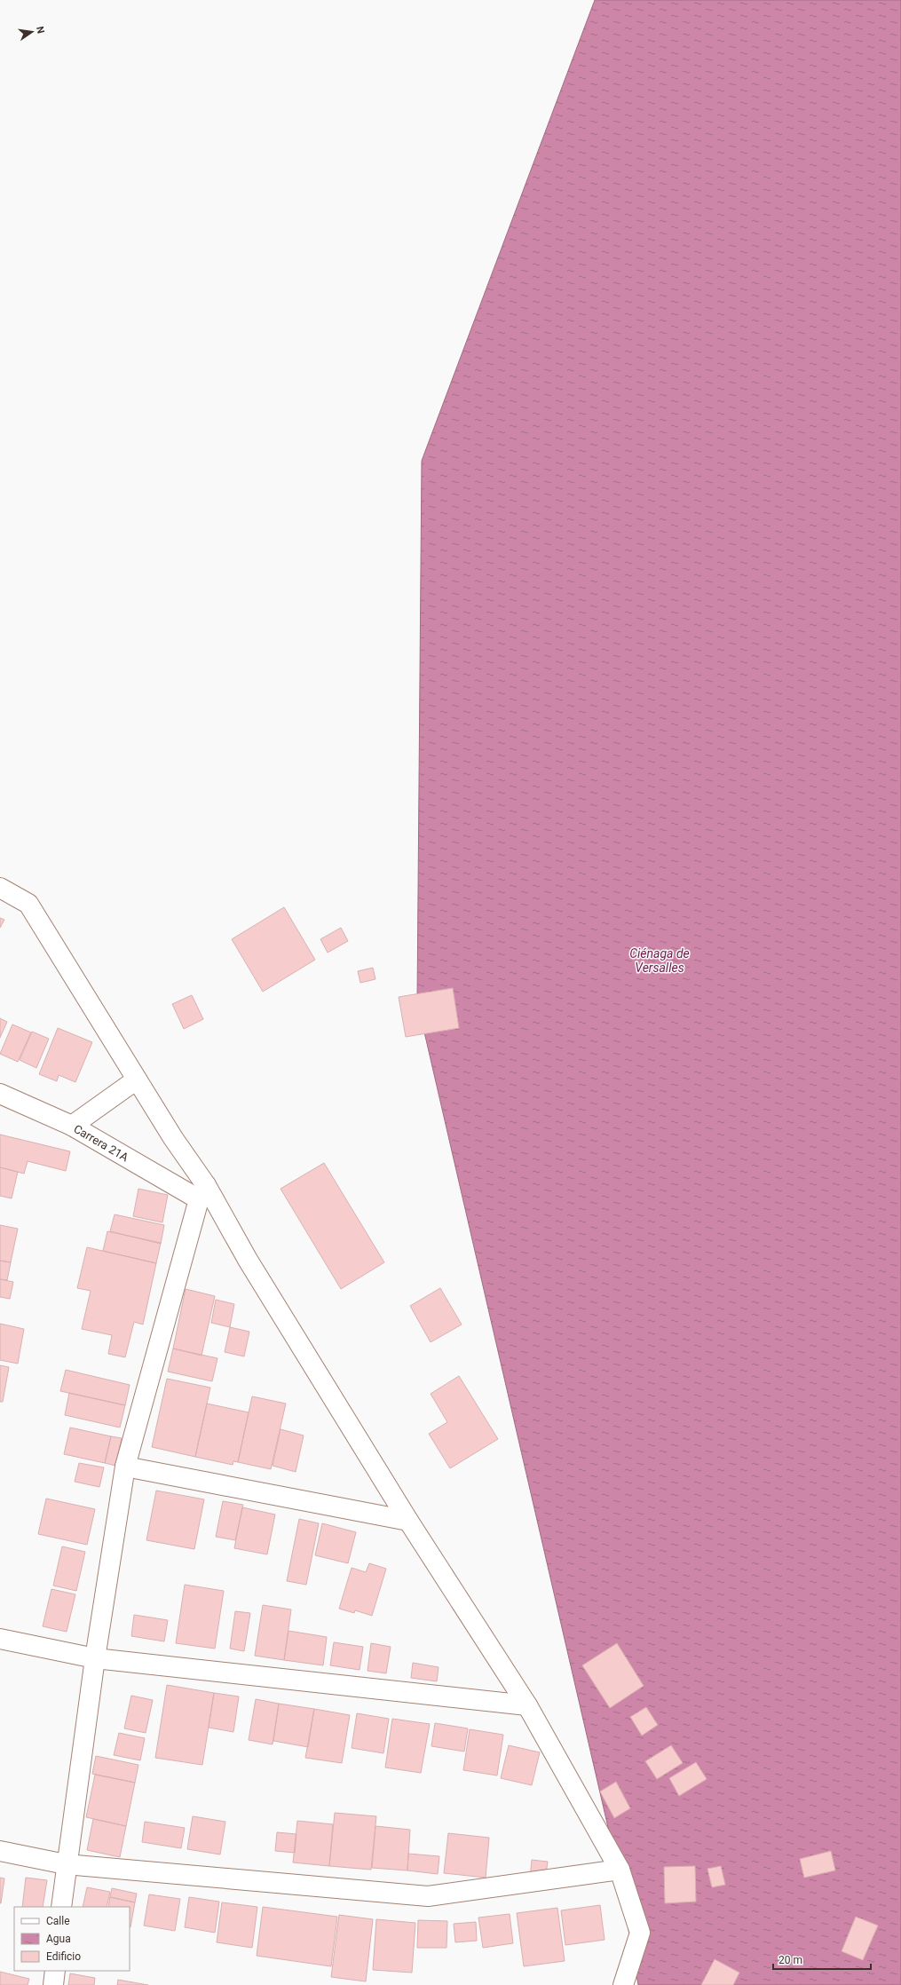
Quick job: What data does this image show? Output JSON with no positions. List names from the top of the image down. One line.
{"streets":{"street":["Carrera 21A"]},"water":["Ciénaga de Versalles"],"legend":["Calle","Agua","Edificio"],"scale_bar":"20 m","north":"right"}
